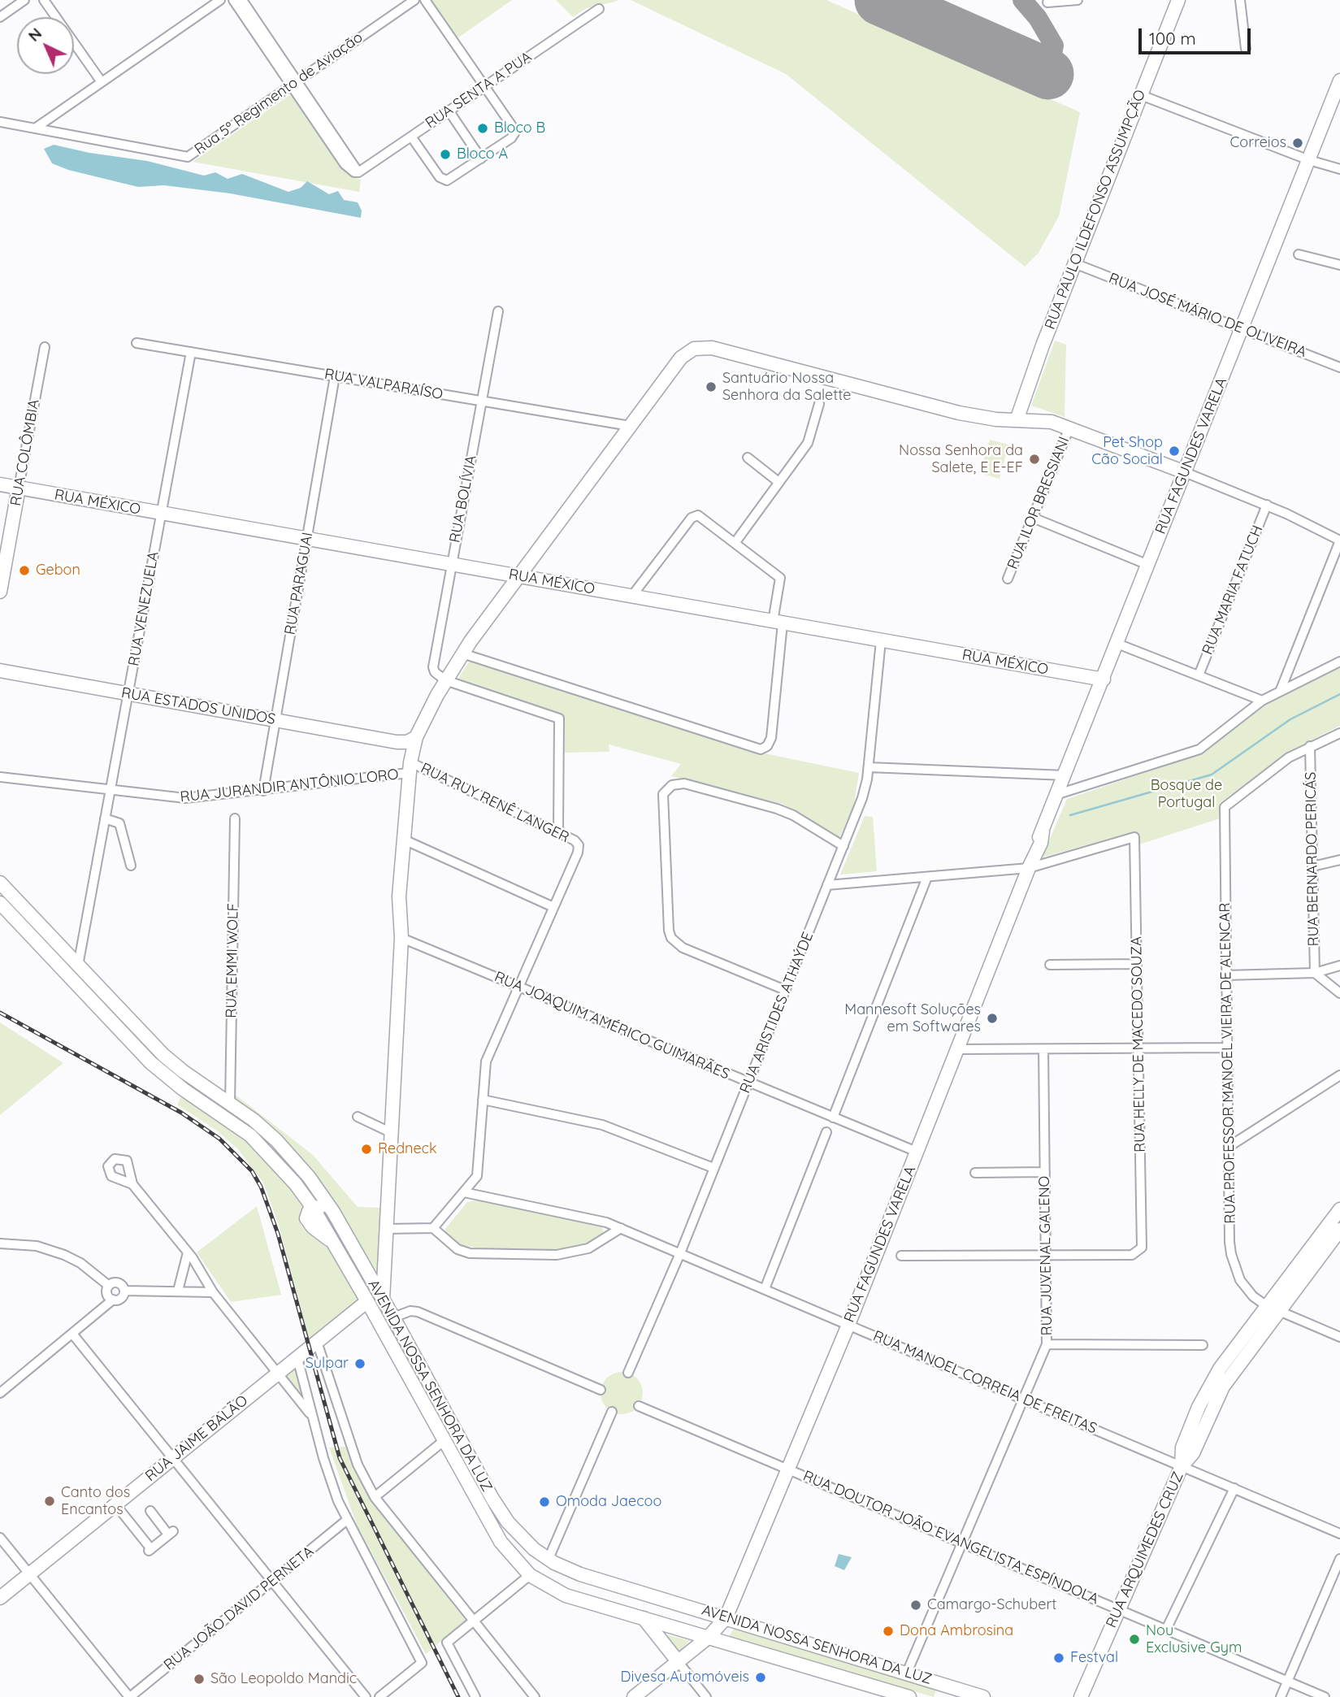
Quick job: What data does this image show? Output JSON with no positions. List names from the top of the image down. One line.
{"streets":{"main road":["RUA PAULO ILDEFONSO ASSUMPÇÃO","RUA COLÔMBIA","RUA FAGUNDES VARELA","RUA MÉXICO","RUA ESTADOS UNIDOS","AVENIDA NOSSA SENHORA DA LUZ","RUA JAIME BALÃO","RUA ARQUIMEDES CRUZ"],"street":["RUA SENTA A PUA","Rua 5º Regimento de Aviação","RUA JOSÉ MÁRIO DE OLIVEIRA","RUA VALPARAÍSO","RUA BOLÍVIA","RUA ILOR BRESSIANI","RUA PARAGUAI","RUA MARIA FATUCH","RUA VENEZUELA","RUA JURANDIR ANTÔNIO LORO","RUA RUY RENÊ LANGER","RUA BERNARDO PERICÁS","RUA EMMI WOLF","RUA ARISTIDES ATHAÝDE","RUA JOAQUIM AMÉRICO GUIMARÃES","RUA HELLY DE MACEDO SOUZA","RUA PROFESSOR MANOEL VIEIRA DE ALENCAR","RUA JUVENAL GALENO","RUA MANOEL CORREIA DE FREITAS","RUA DOUTOR JOÃO EVANGELISTA ESPÍNDOLA","RUA JOÃO DAVID PERNETA"]},"crossings":[["RUA SENTA A PUA","Rua 5º Regimento de Aviação"],["RUA PAULO ILDEFONSO ASSUMPÇÃO","RUA JOSÉ MÁRIO DE OLIVEIRA"],["RUA JOSÉ MÁRIO DE OLIVEIRA","RUA FAGUNDES VARELA"],["RUA VALPARAÍSO","RUA BOLÍVIA"],["RUA VALPARAÍSO","RUA PARAGUAI"],["RUA VALPARAÍSO","RUA VENEZUELA"],["RUA COLÔMBIA","RUA MÉXICO"],["RUA FAGUNDES VARELA","RUA MÉXICO"],["RUA FAGUNDES VARELA","RUA JOAQUIM AMÉRICO GUIMARÃES"],["RUA FAGUNDES VARELA","RUA HELLY DE MACEDO SOUZA"],["RUA FAGUNDES VARELA","RUA MANOEL CORREIA DE FREITAS"],["RUA FAGUNDES VARELA","AVENIDA NOSSA SENHORA DA LUZ"],["RUA FAGUNDES VARELA","RUA DOUTOR JOÃO EVANGELISTA ESPÍNDOLA"],["RUA BOLÍVIA","RUA MÉXICO"],["RUA MÉXICO","RUA PARAGUAI"],["RUA MÉXICO","RUA VENEZUELA"],["RUA MÉXICO","RUA ARISTIDES ATHAÝDE"],["RUA PARAGUAI","RUA ESTADOS UNIDOS"],["RUA PARAGUAI","RUA JURANDIR ANTÔNIO LORO"],["RUA VENEZUELA","RUA ESTADOS UNIDOS"],["RUA VENEZUELA","RUA JURANDIR ANTÔNIO LORO"],["RUA VENEZUELA","AVENIDA NOSSA SENHORA DA LUZ"],["RUA JURANDIR ANTÔNIO LORO","RUA RUY RENÊ LANGER"],["RUA BERNARDO PERICÁS","RUA PROFESSOR MANOEL VIEIRA DE ALENCAR"],["RUA EMMI WOLF","AVENIDA NOSSA SENHORA DA LUZ"],["RUA ARISTIDES ATHAÝDE","RUA JOAQUIM AMÉRICO GUIMARÃES"],["RUA ARISTIDES ATHAÝDE","RUA MANOEL CORREIA DE FREITAS"],["RUA HELLY DE MACEDO SOUZA","RUA JUVENAL GALENO"],["RUA PROFESSOR MANOEL VIEIRA DE ALENCAR","RUA ARQUIMEDES CRUZ"],["RUA JUVENAL GALENO","RUA MANOEL CORREIA DE FREITAS"],["RUA JUVENAL GALENO","AVENIDA NOSSA SENHORA DA LUZ"],["RUA JUVENAL GALENO","RUA DOUTOR JOÃO EVANGELISTA ESPÍNDOLA"],["RUA MANOEL CORREIA DE FREITAS","RUA ARQUIMEDES CRUZ"],["AVENIDA NOSSA SENHORA DA LUZ","RUA JAIME BALÃO"],["RUA DOUTOR JOÃO EVANGELISTA ESPÍNDOLA","RUA ARQUIMEDES CRUZ"]],"parks":["Bosque de Portugal"],"places":["Bloco B","Correios","Bloco A","Santuário Nossa Senhora da Salette","Pet Shop Cão Social","Nossa Senhora da Salete, E E-EF","Gebon","Mannesoft Soluções em Softwares","Redneck","Sulpar","Canto dos Encantos","Omoda Jaecoo","Camargo-Schubert","Dona Ambrosina","Nou Exclusive Gym","Festval","Divesa Automóveis","São Leopoldo Mandic"],"scale_bar":"100 m","north":"top left"}
